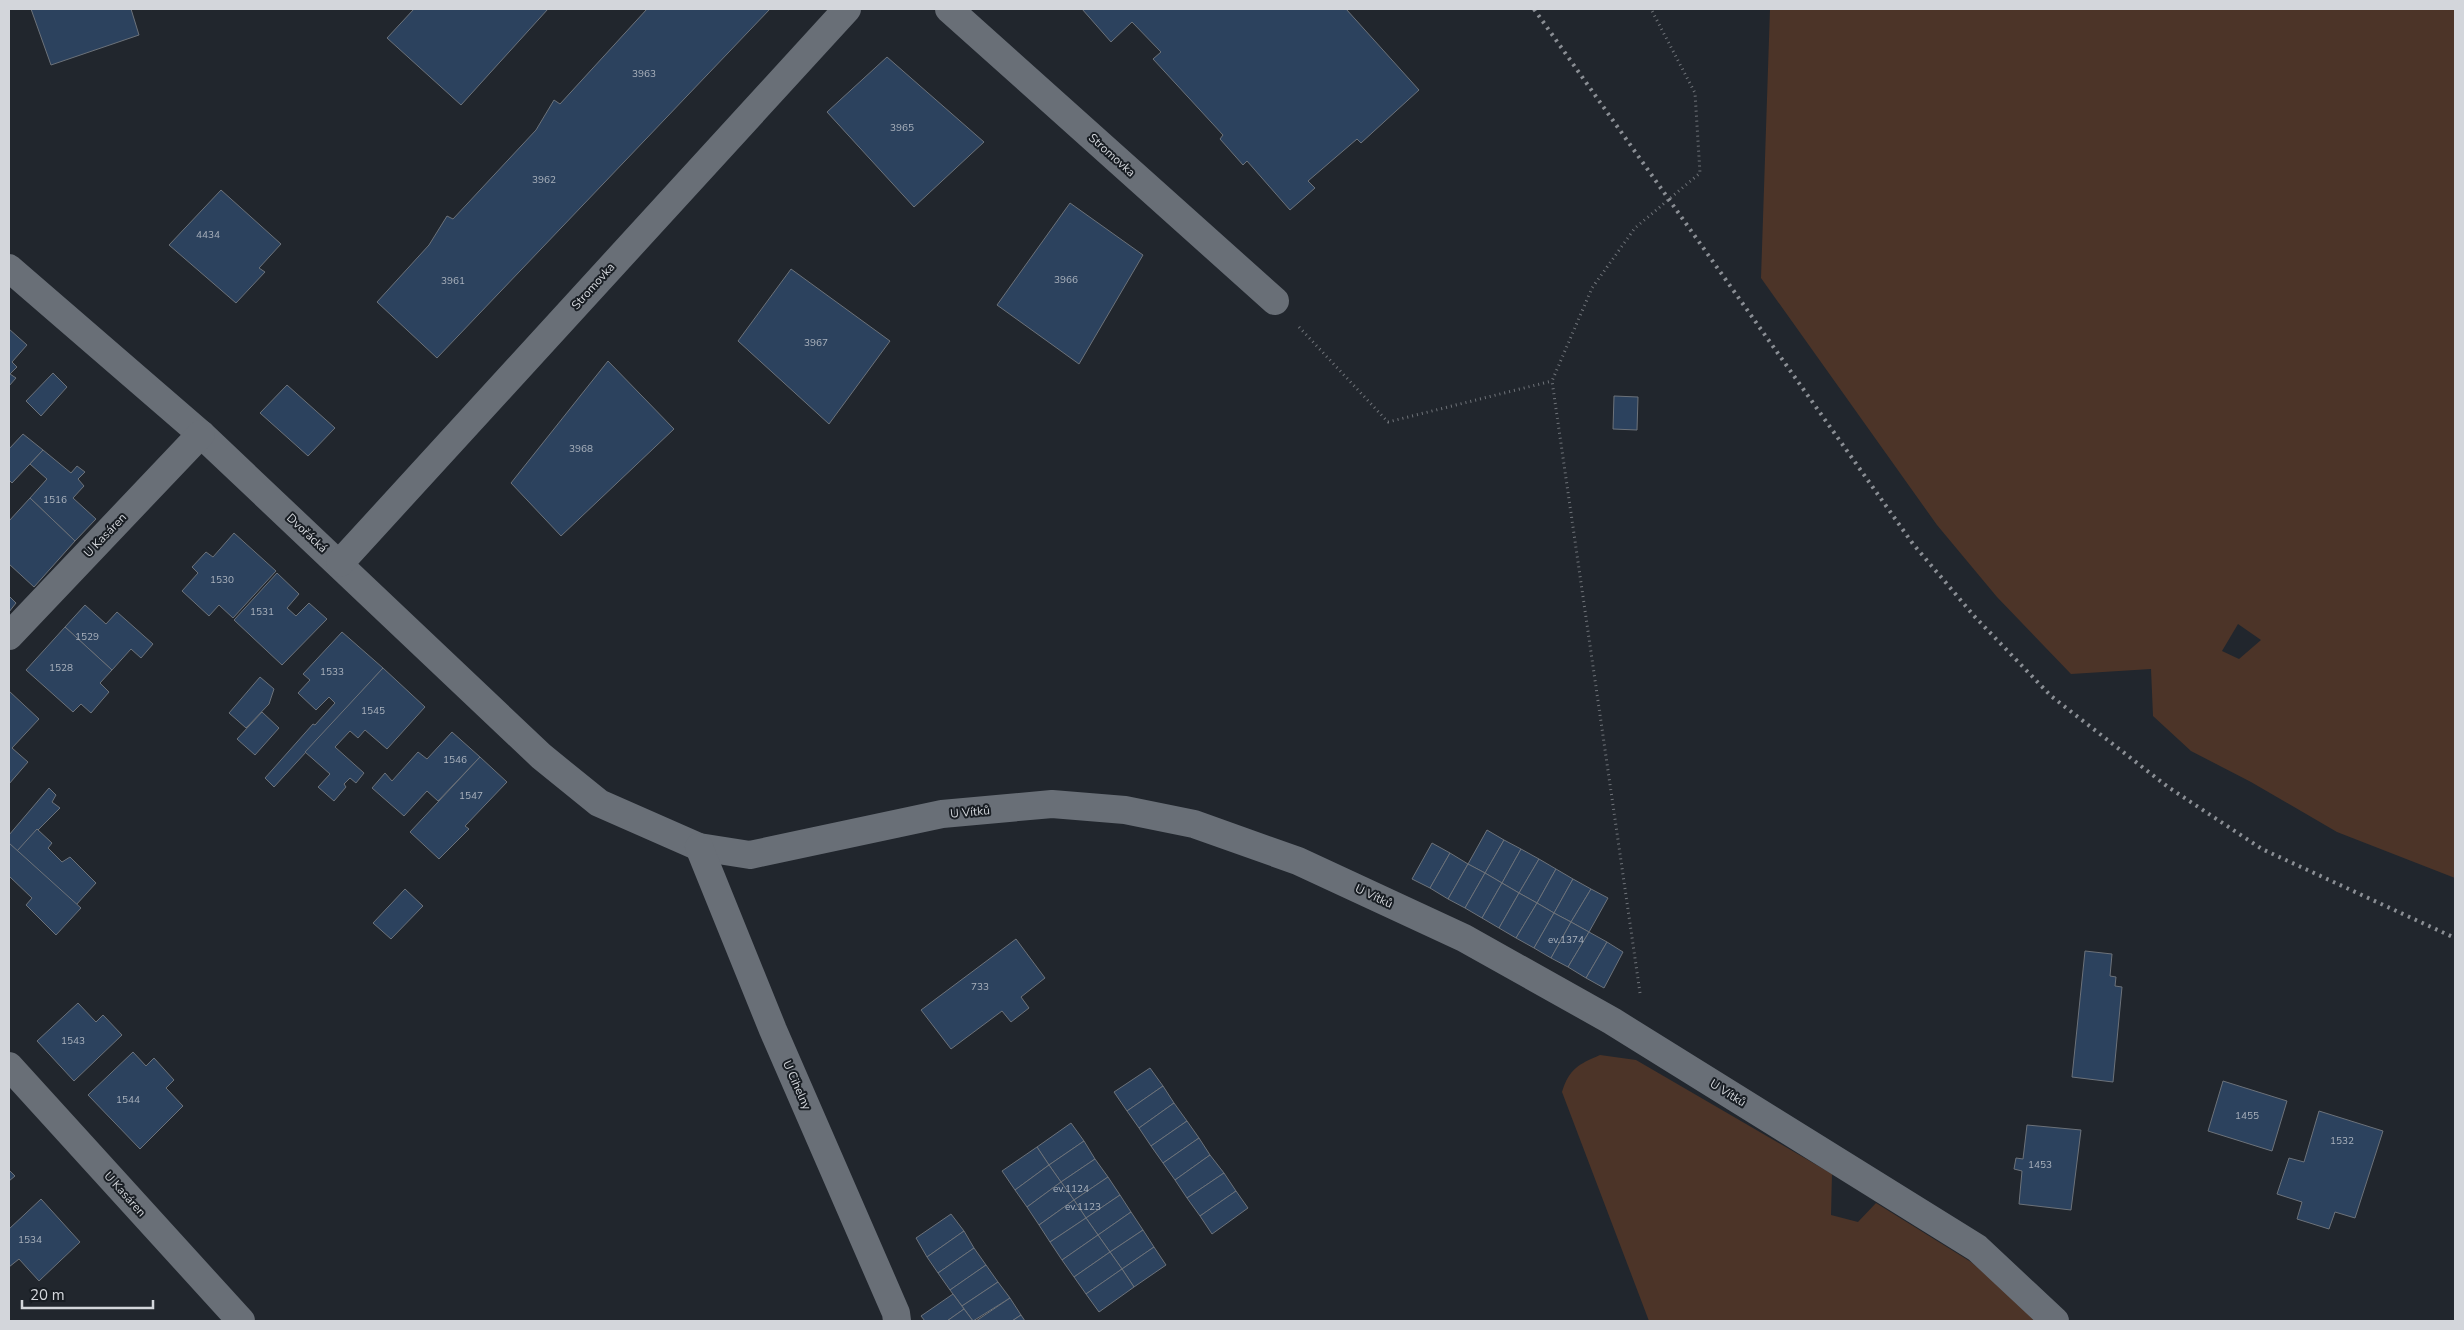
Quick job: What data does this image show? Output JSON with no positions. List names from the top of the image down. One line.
{"streets":{"street":["Stromovka","Dvořácká","U Kasáren","U Vítků","U Cihelny"]},"crossings":[["Stromovka","Dvořácká"],["Dvořácká","U Kasáren"],["Dvořácká","U Vítků"],["U Vítků","U Cihelny"]],"house_numbers":["3963","3965","3962","4434","3966","3961","3967","3968","1516","1530","1531","1529","1528","1533","1545","1546","1547","ev.1374","733","1543","1544","1455","1532","1453","ev.1124","ev.1123","1534"],"scale_bar":"20 m"}
